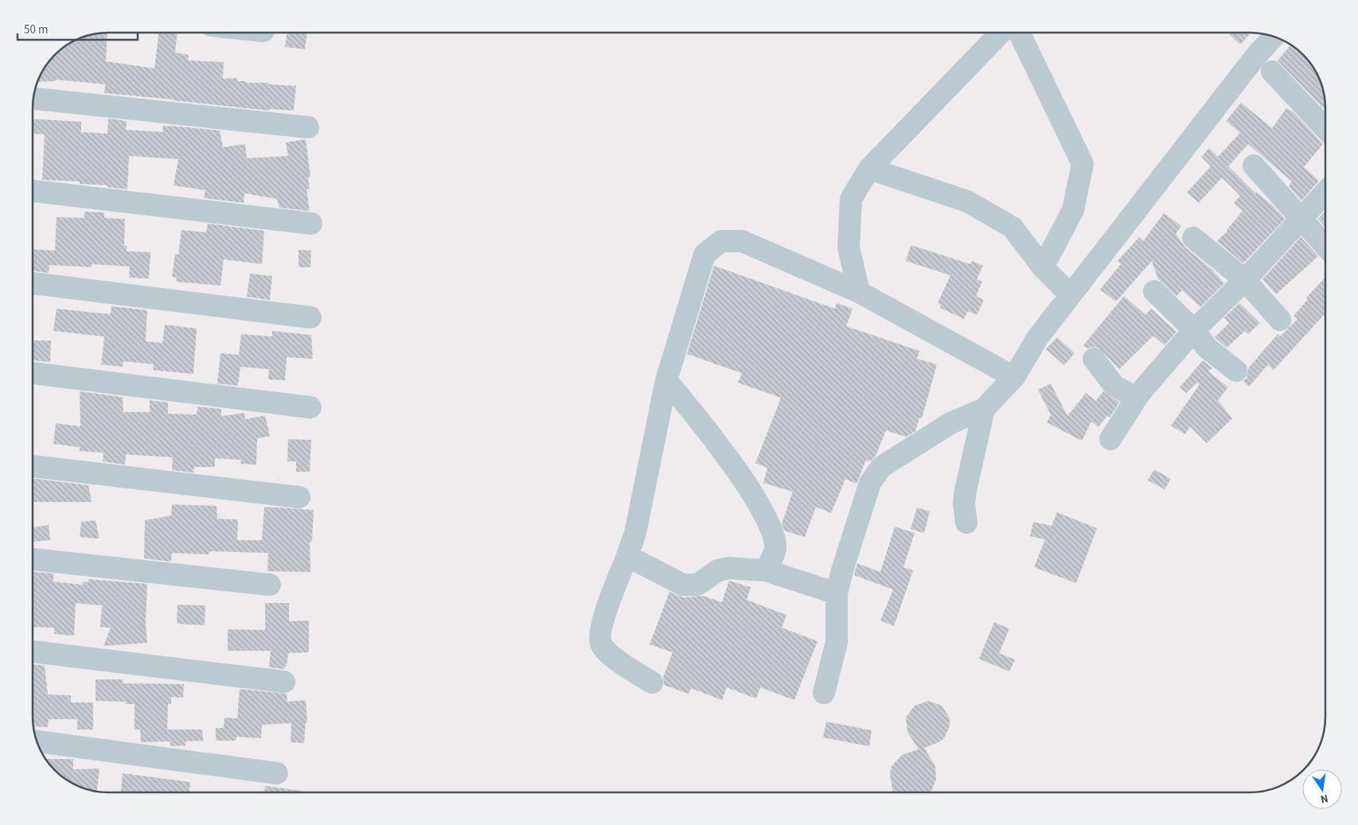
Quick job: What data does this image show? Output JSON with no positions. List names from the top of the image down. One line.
{"scale_bar":"50 m","north":"bottom"}
